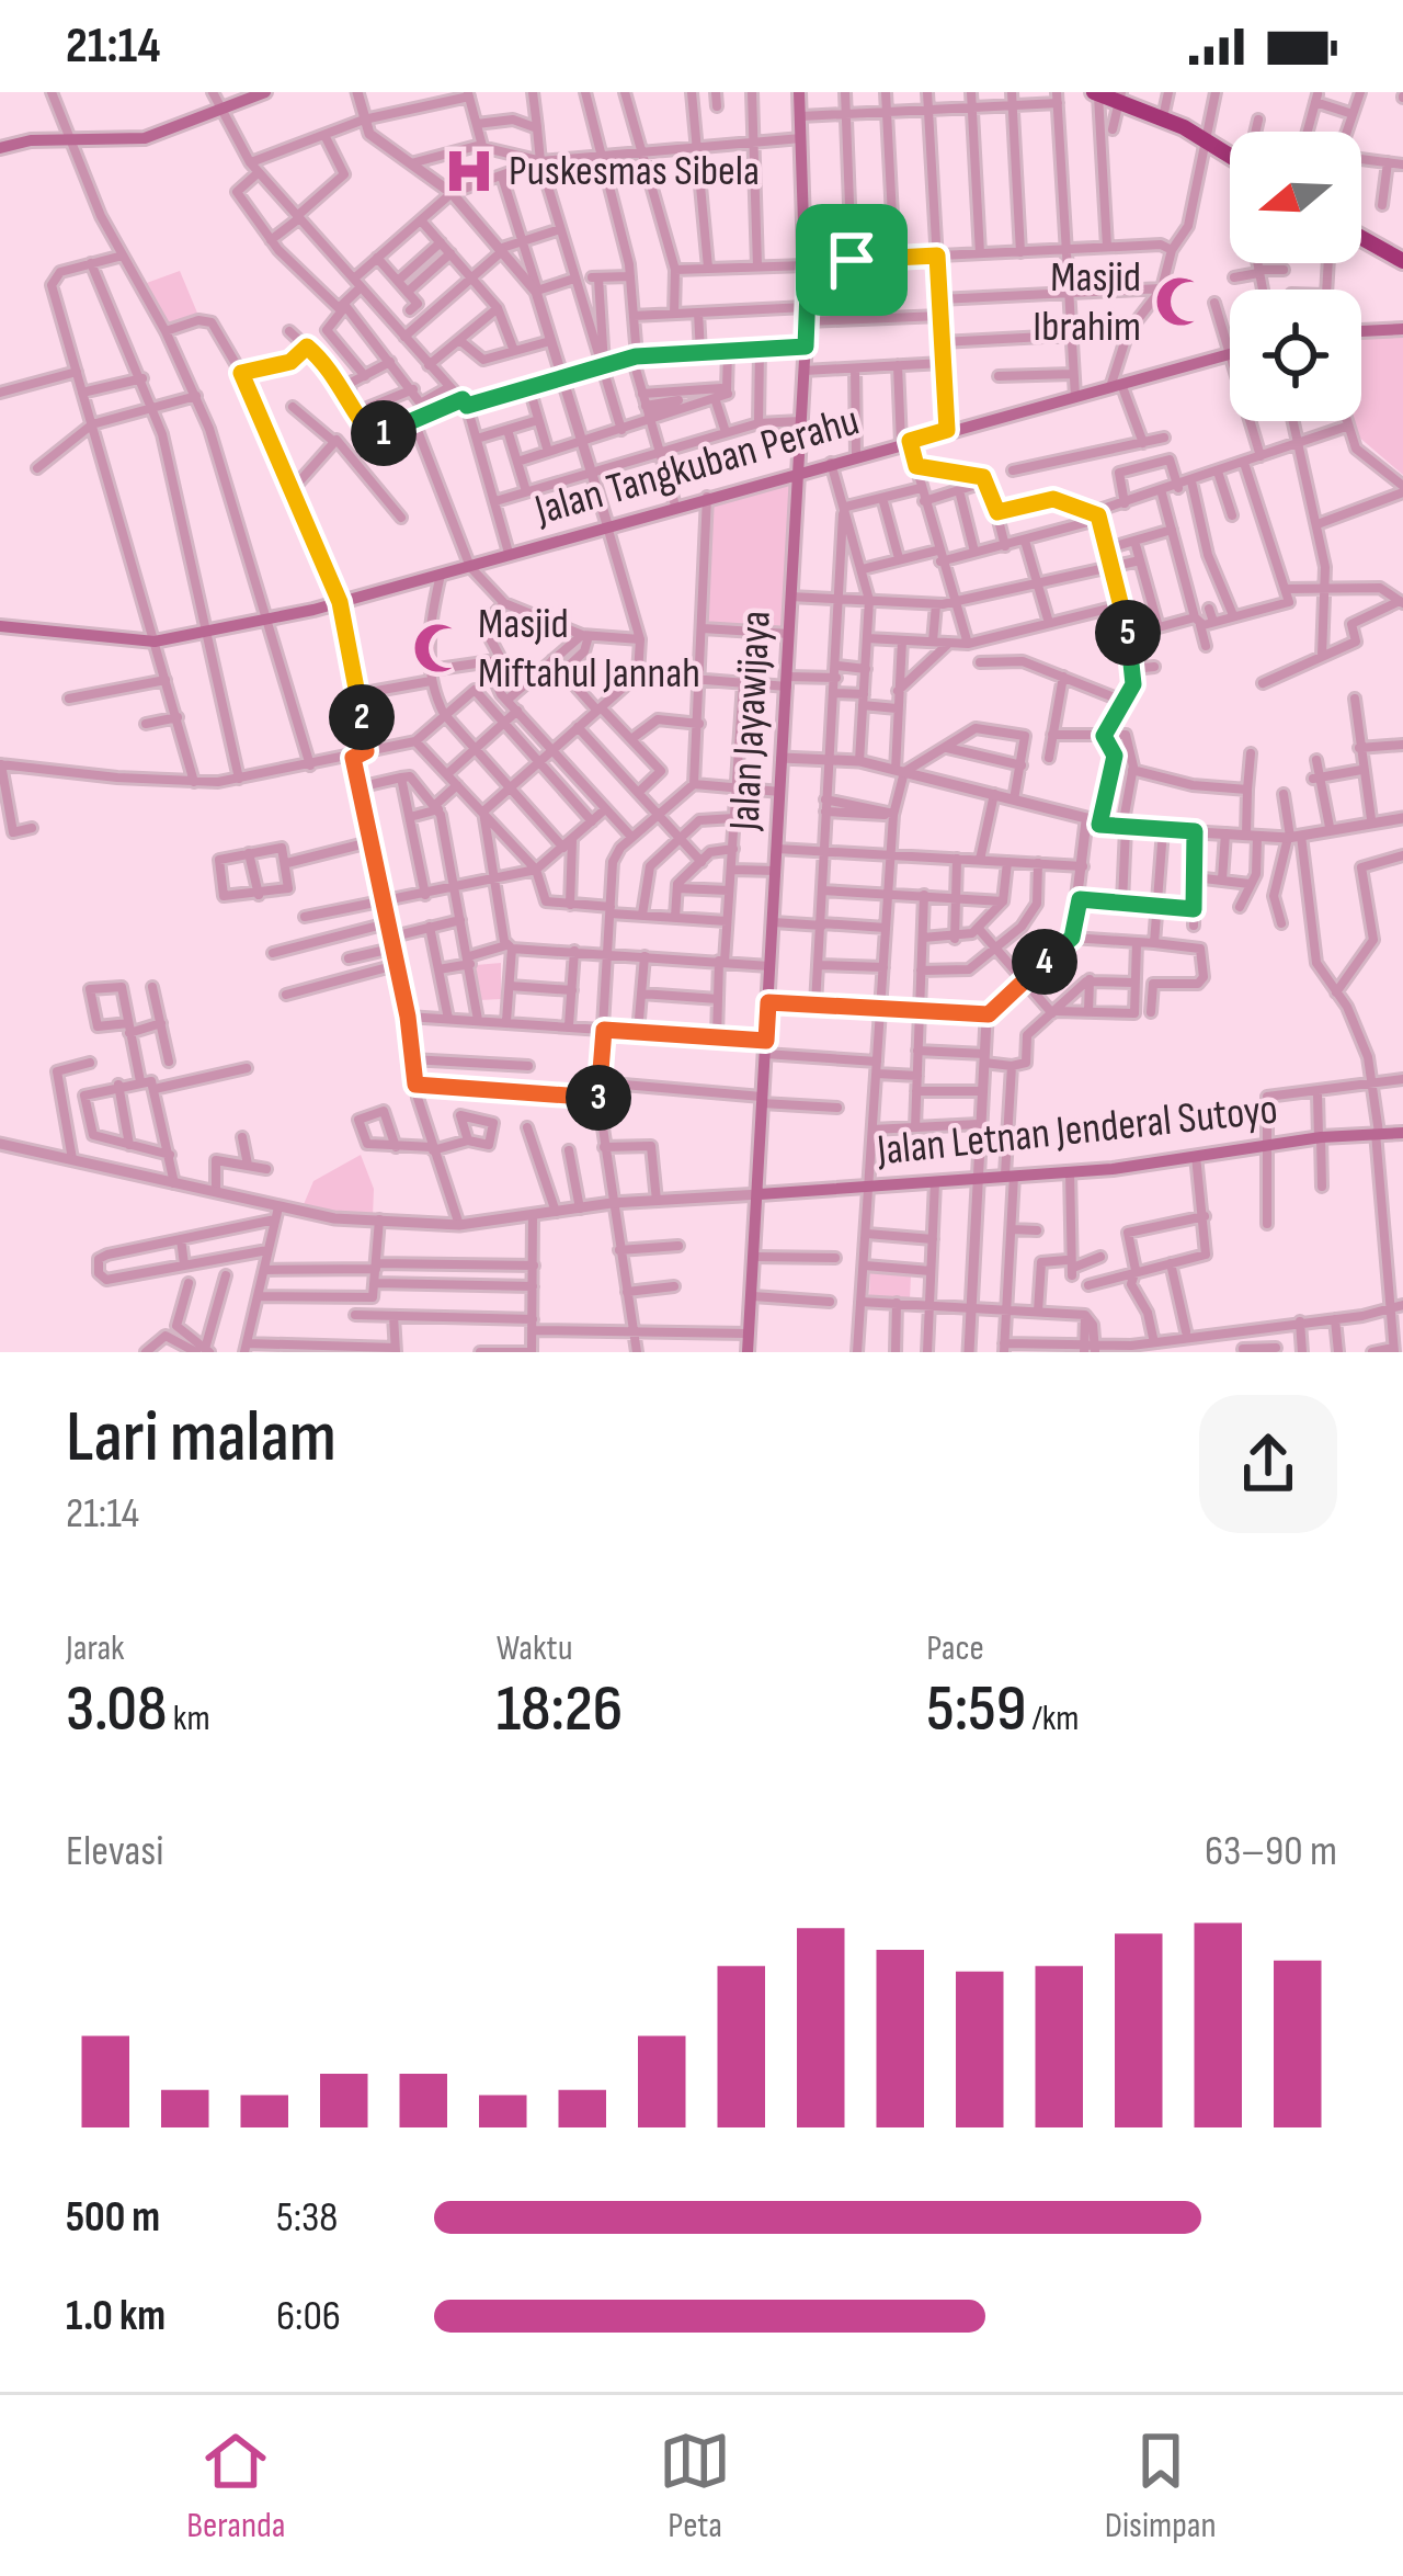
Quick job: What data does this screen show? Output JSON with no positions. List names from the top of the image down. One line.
{"streets":{"main road":["Jalan Tangkuban Perahu","Jalan Jayawijaya","Jalan Letnan Jenderal Sutoyo"]},"crossings":[["Jalan Tangkuban Perahu","Jalan Jayawijaya"],["Jalan Jayawijaya","Jalan Letnan Jenderal Sutoyo"]],"places":{"hospital":["Puskesmas Sibela"],"mosque":["Masjid Ibrahim","Masjid Miftahul Jannah"]},"north":"left","page":{"status":"21:14","pins":["1","5","2","4","3"],"heading":["Lari malam","21:14"],"stats":[["Jarak","3.08 km"],["Waktu","18:26"],["Pace","5:59 /km"]],"chart":["Elevasi","63–90 m"],"list":[{"name":"500 m","note":"5:38"},{"name":"1.0 km","note":"6:06"}],"tabs":["Beranda","Peta","Disimpan"]}}
